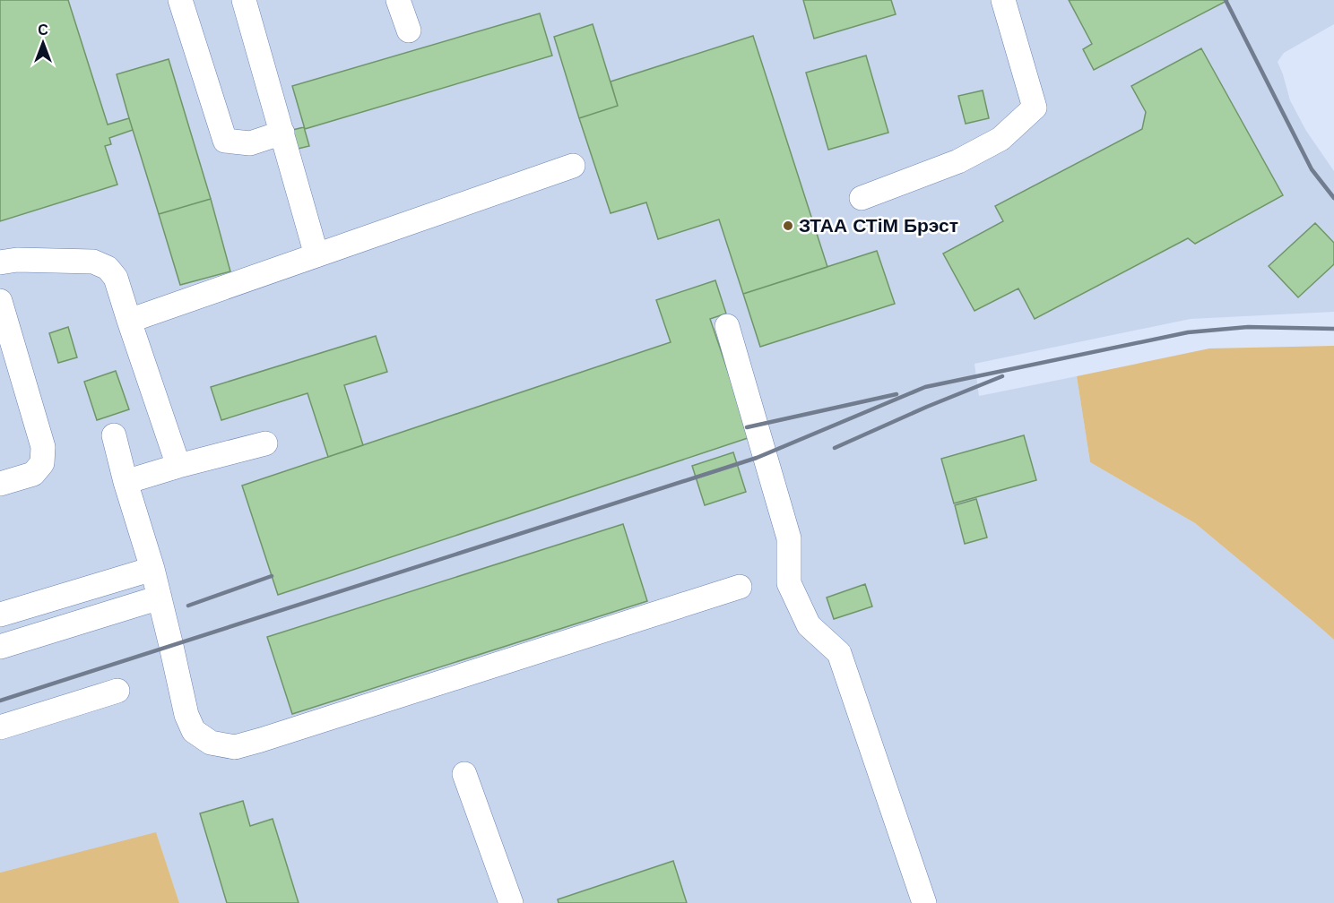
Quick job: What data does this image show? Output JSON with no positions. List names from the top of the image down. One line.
{"places":["ЗТАА СТіМ Брэст"],"north":"top"}
